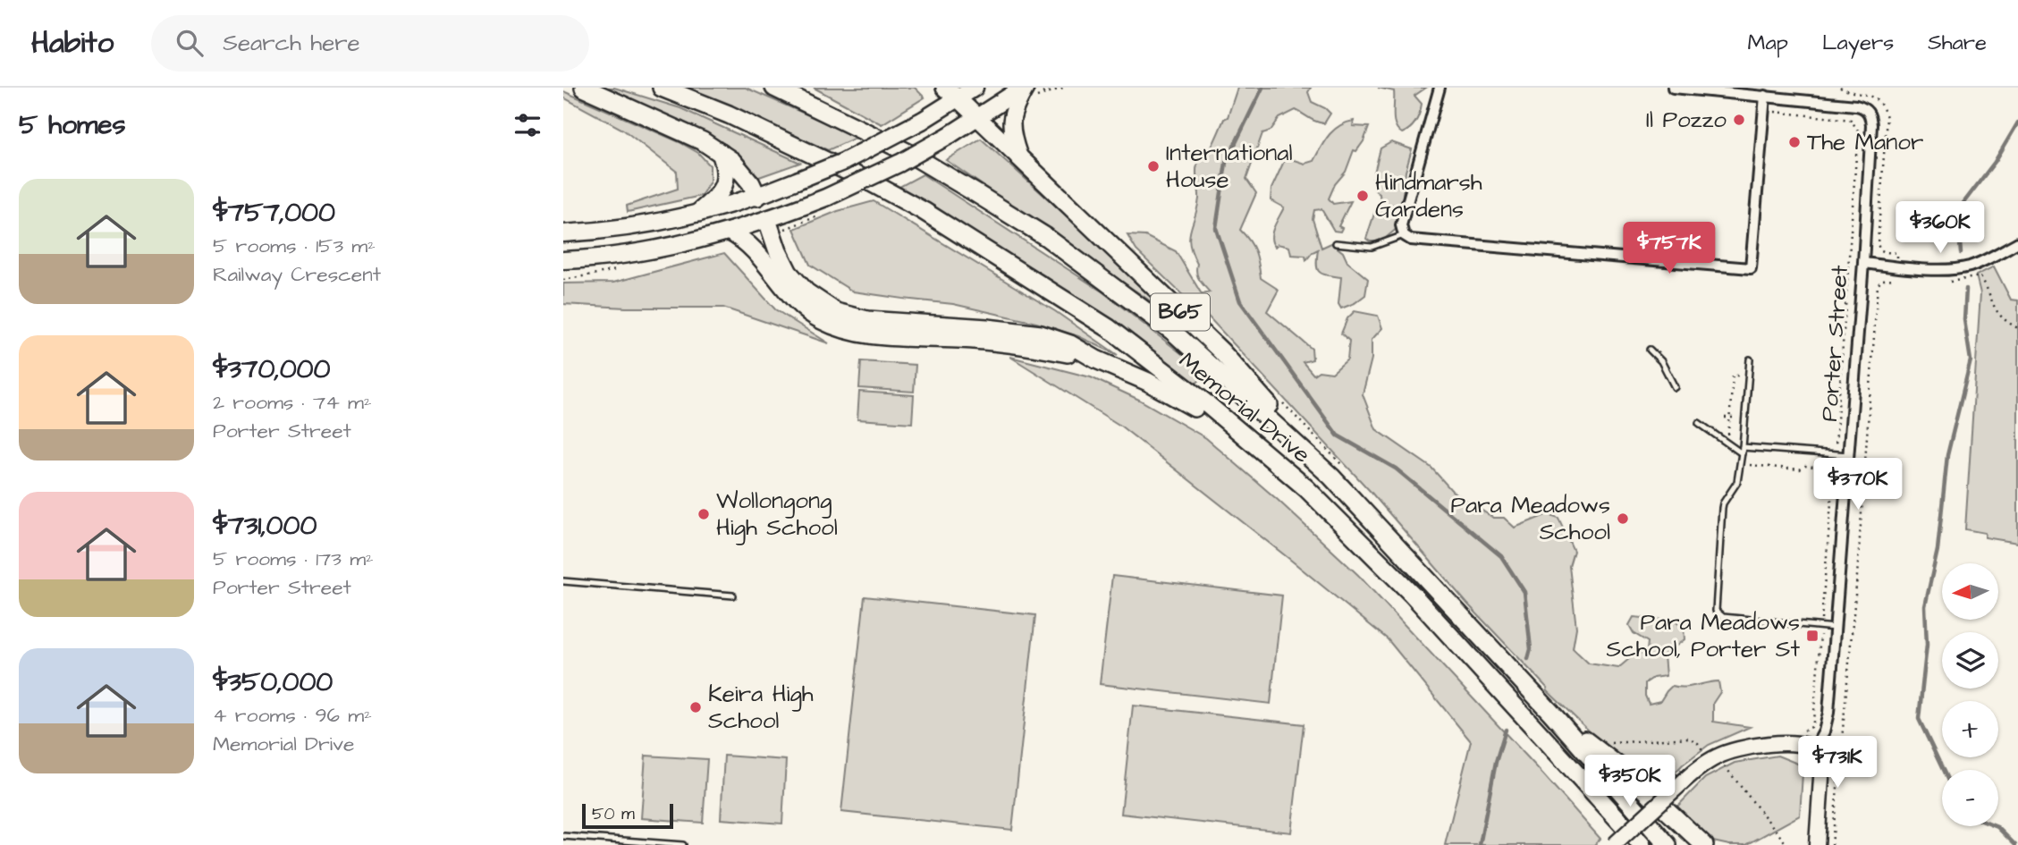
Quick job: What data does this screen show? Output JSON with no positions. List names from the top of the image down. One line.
{"streets":{"highway":["B65","Memorial Drive"],"street":["Porter Street"]},"crossings":[["B65","Memorial Drive"]],"places":{"other":["Il Pozzo","The Manor","International House","Hindmarsh Gardens","Wollongong High School","Para Meadows School","Keira High School"],"transit":["Para Meadows School, Porter St"]},"scale_bar":"50 m","north":"left","page":{"header":"Habito","search":"Search here","nav":["Map","Layers","Share"],"heading":"5 homes","list":[{"name":"$757,000","note":"5 rooms · 153 m² · Railway Crescent"},{"name":"$370,000","note":"2 rooms · 74 m² · Porter Street"},{"name":"$731,000","note":"5 rooms · 173 m² · Porter Street"},{"name":"$350,000","note":"4 rooms · 96 m² · Memorial Drive"}],"price":["$360K","$757K","$370K","$731K","$350K"],"map_buttons":["+","−"],"scale":"50 m"}}
